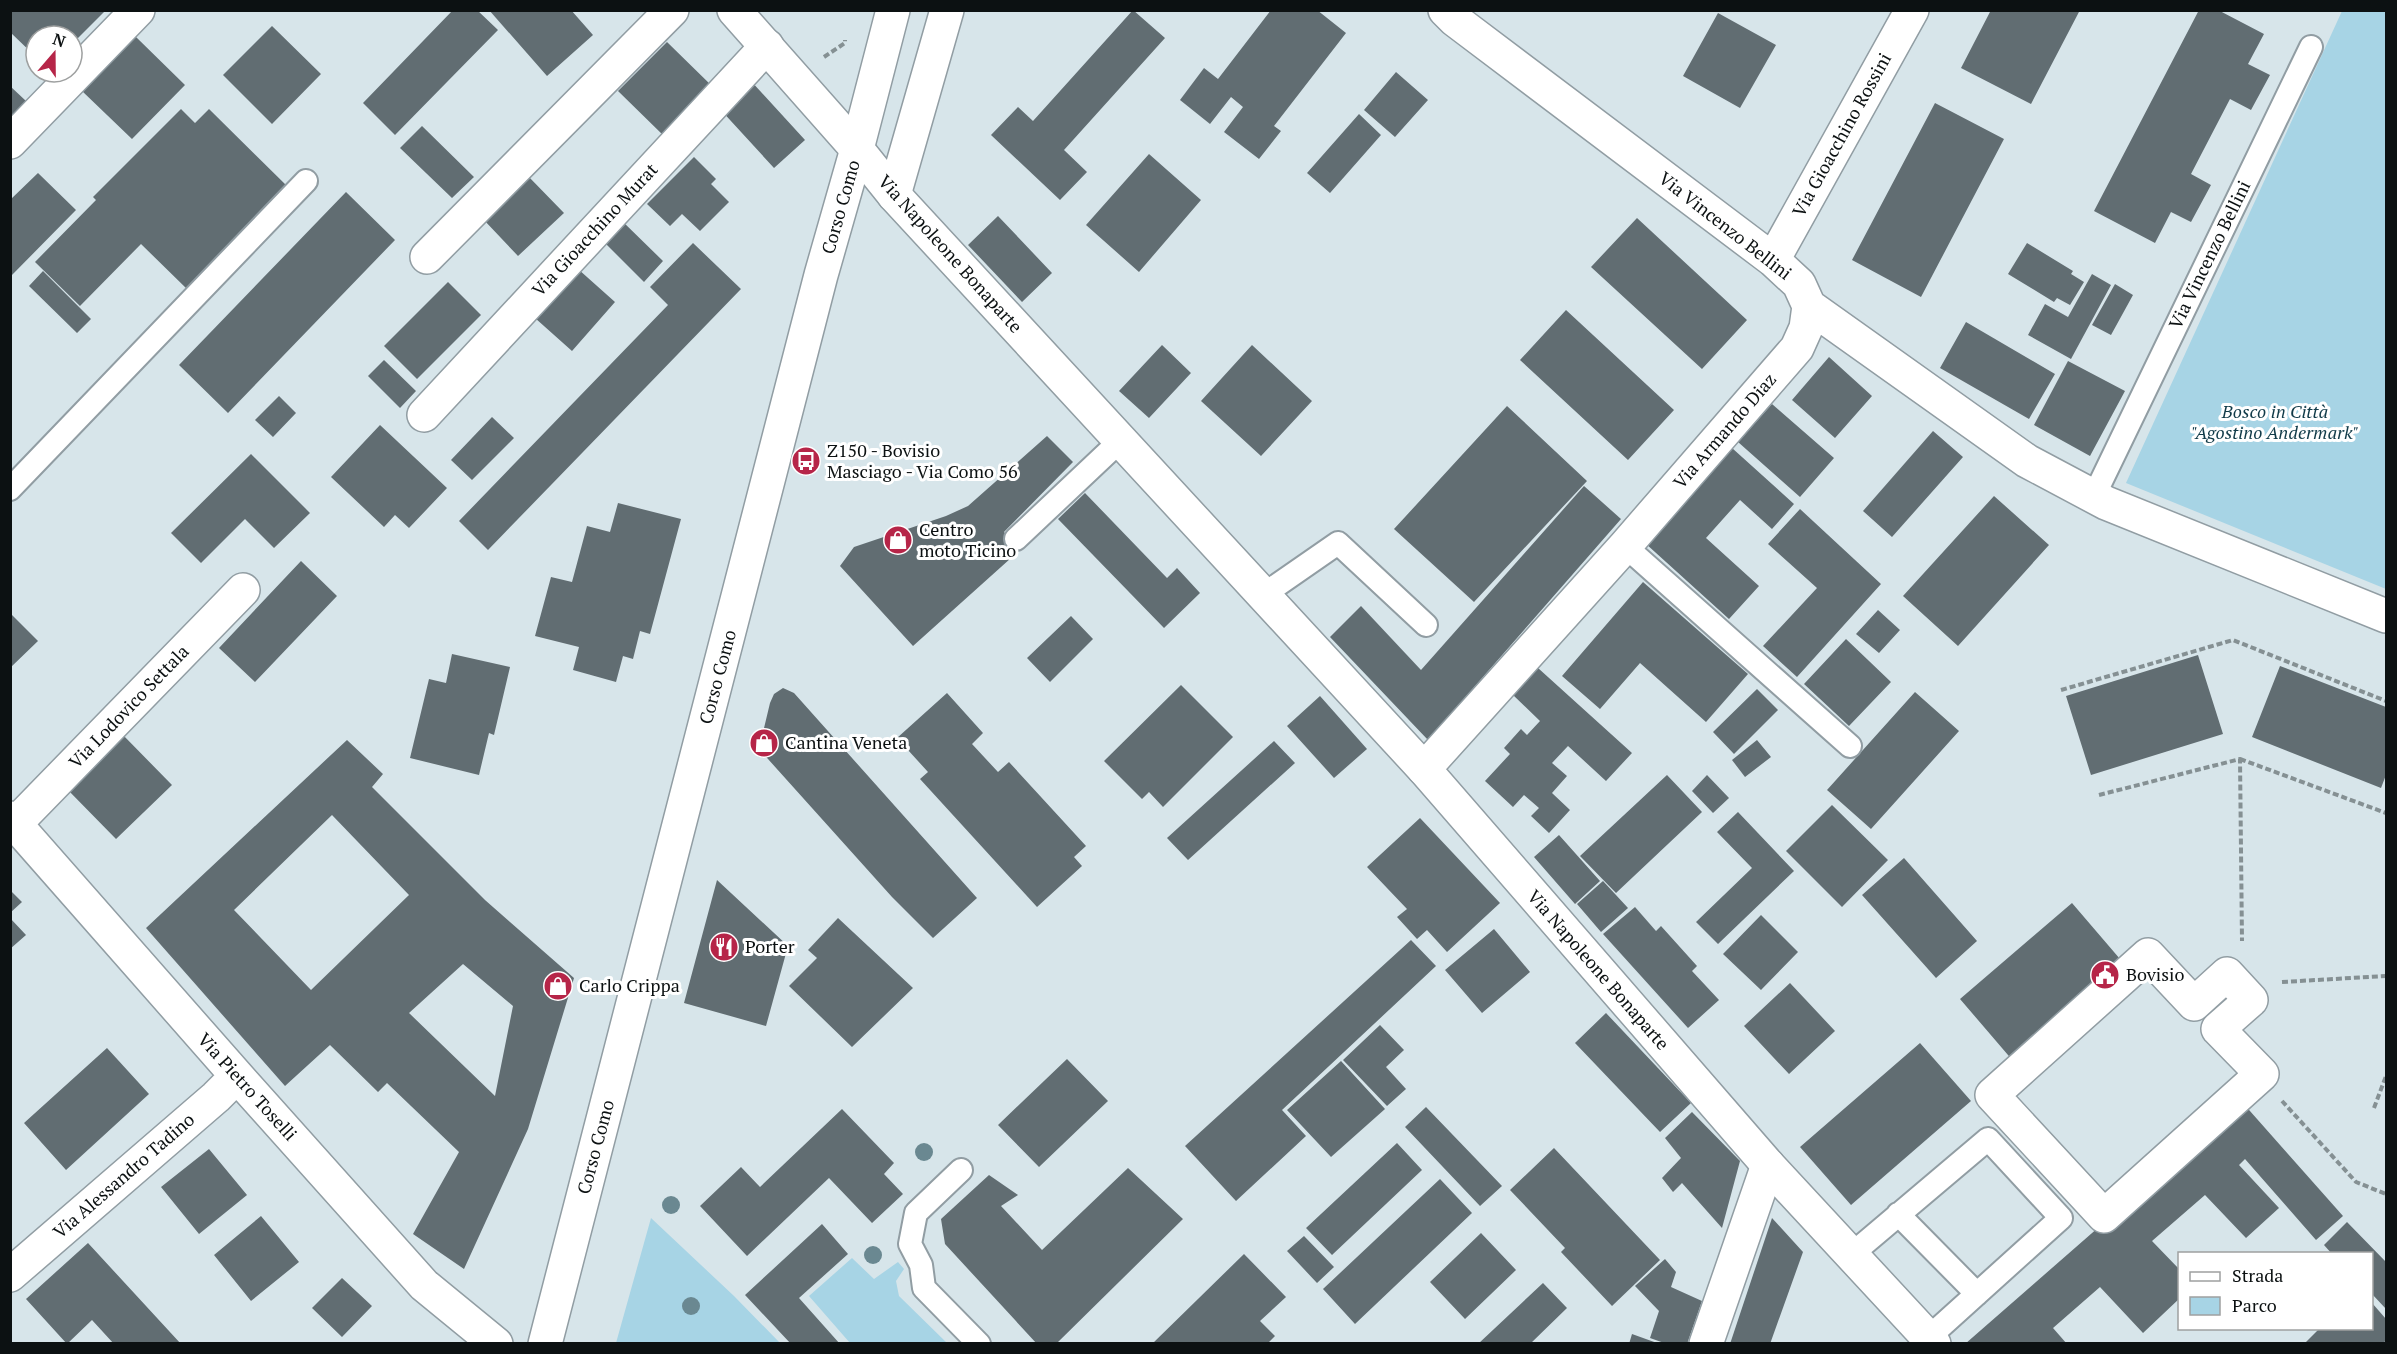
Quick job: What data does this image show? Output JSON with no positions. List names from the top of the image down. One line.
{"streets":{"street":["Via Gioacchino Rossini","Corso Como","Via Vincenzo Bellini","Via Gioacchino Murat","Via Napoleone Bonaparte","Via Armando Diaz","Via Lodovico Settala","Via Pietro Toselli","Via Alessandro Tadino"]},"crossings":[["Via Gioacchino Rossini","Via Vincenzo Bellini"],["Corso Como","Via Napoleone Bonaparte"],["Via Vincenzo Bellini","Via Armando Diaz"],["Via Gioacchino Murat","Via Napoleone Bonaparte"],["Via Napoleone Bonaparte","Via Armando Diaz"],["Via Lodovico Settala","Via Pietro Toselli"],["Via Pietro Toselli","Via Alessandro Tadino"]],"parks":["Bosco in Città \"Agostino Andermark\""],"places":{"bus stop":["Z150 - Bovisio Masciago - Via Como 56"],"shop":["Centro moto Ticino","Cantina Veneta","Carlo Crippa"],"restaurant":["Porter"],"public building":["Bovisio"]},"legend":["Strada","Parco"],"north":"top"}
